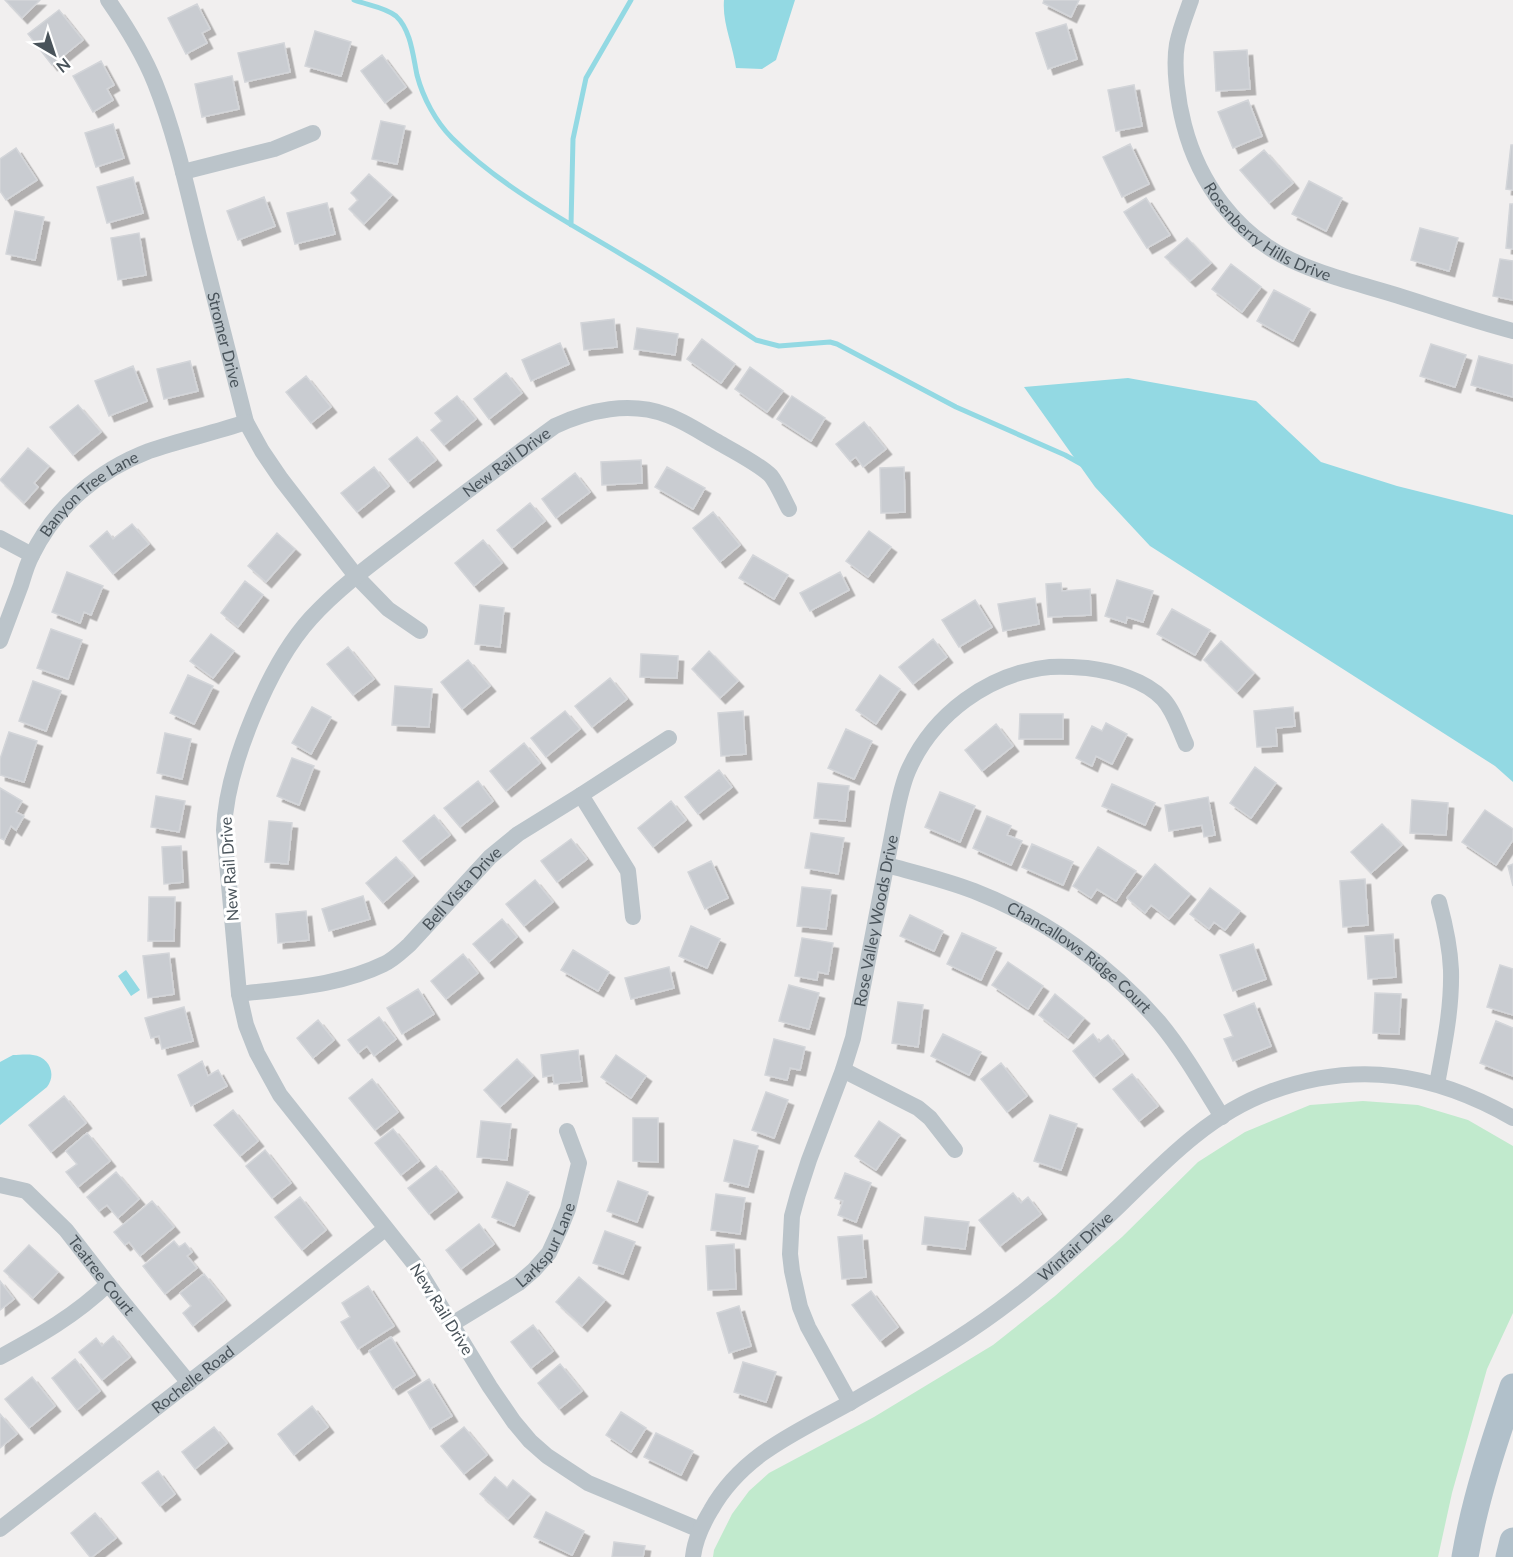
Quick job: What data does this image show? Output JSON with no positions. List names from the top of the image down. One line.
{"streets":{"street":["Rosenberry Hills Drive","Stromer Drive","New Rail Drive","Banyon Tree Lane","Bell Vista Drive","Rose Valley Woods Drive","Chancallows Ridge Court","Larkspur Lane","Winfair Drive","Teatree Court","Rochelle Road"]},"crossings":[["Stromer Drive","New Rail Drive"],["Stromer Drive","Banyon Tree Lane"],["New Rail Drive","Bell Vista Drive"],["New Rail Drive","Larkspur Lane"],["New Rail Drive","Winfair Drive"],["New Rail Drive","Rochelle Road"],["Rose Valley Woods Drive","Chancallows Ridge Court"],["Rose Valley Woods Drive","Winfair Drive"],["Chancallows Ridge Court","Winfair Drive"],["Teatree Court","Rochelle Road"]],"north":"bottom right"}
